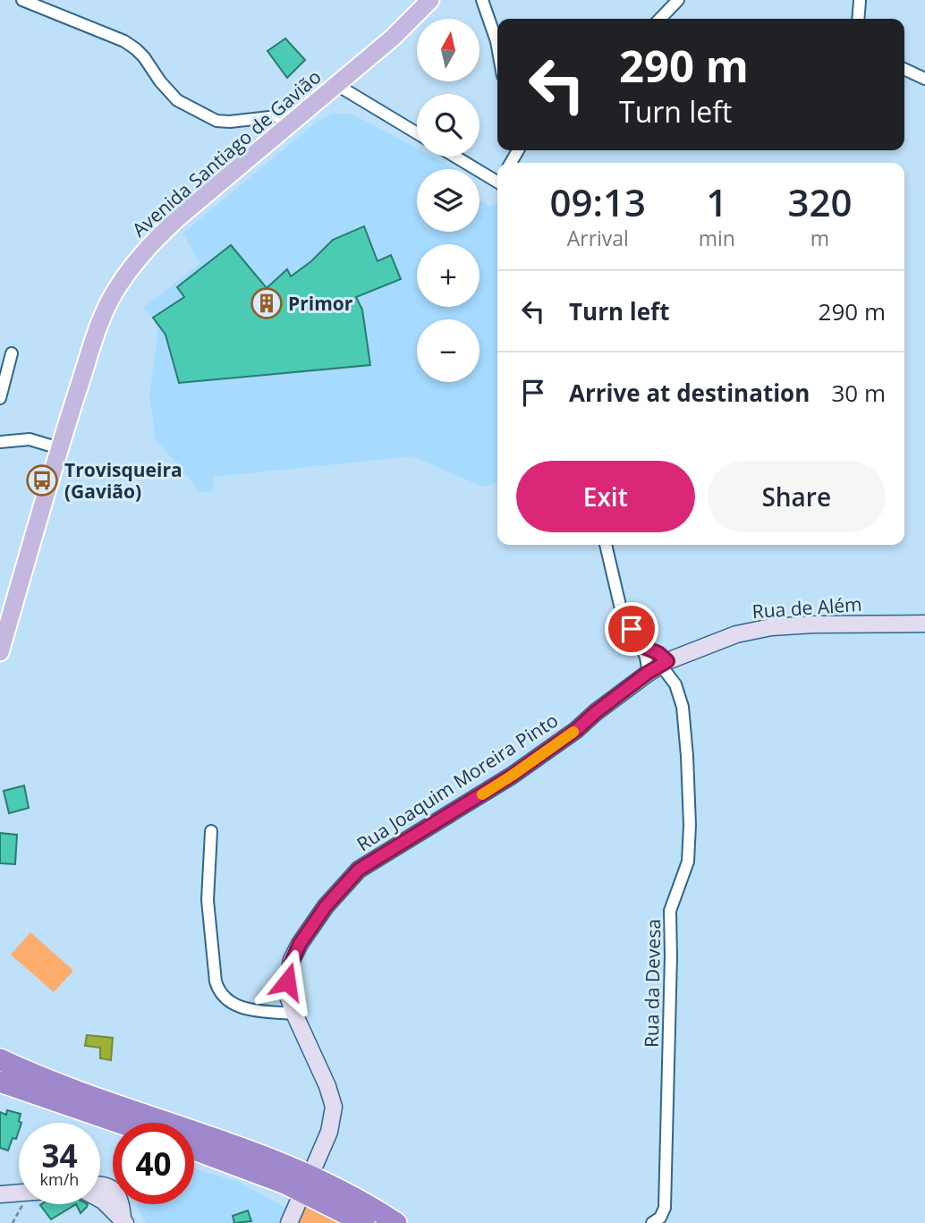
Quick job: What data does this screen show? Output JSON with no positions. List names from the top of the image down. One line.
{"streets":{"main road":["Avenida Santiago de Gavião"],"street":["Rua de Além","Rua Joaquim Moreira Pinto","Rua da Devesa"]},"crossings":[["Rua de Além","Rua Joaquim Moreira Pinto"],["Rua de Além","Rua da Devesa"],["Rua Joaquim Moreira Pinto","Rua da Devesa"]],"places":{"building":["Primor"],"bus stop":["Trovisqueira (Gavião)"]},"north":"top","page":{"map_buttons":["+","−"],"turn":["290 m","Turn left"],"eta":["09:13","Arrival","1","min","320","m"],"list":[{"name":"Turn left","value":"290 m"},{"name":"Arrive at destination","value":"30 m"}],"buttons":["Exit","Share"],"speed":"34 km/h","limit":"40"}}
